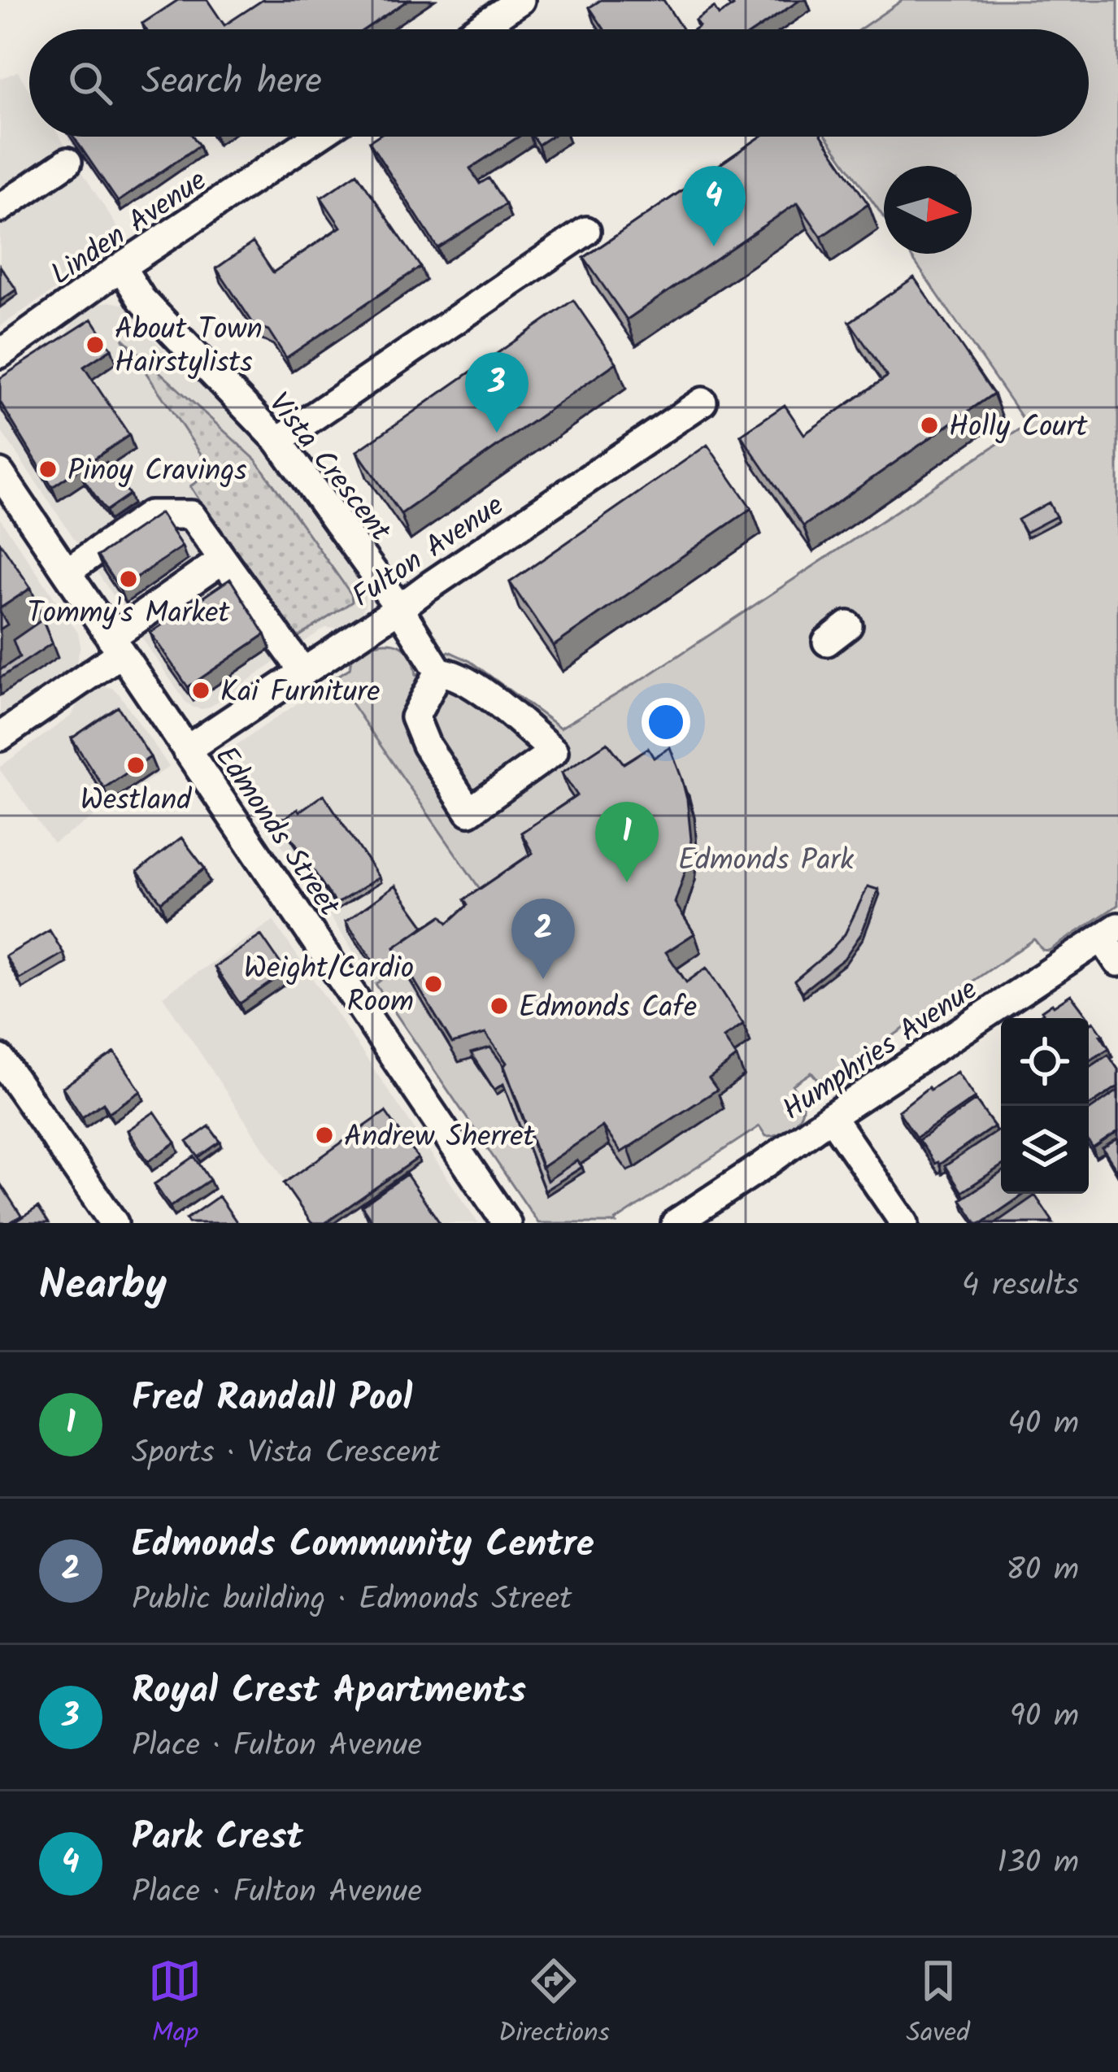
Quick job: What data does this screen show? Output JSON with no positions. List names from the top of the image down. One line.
{"streets":{"street":["Linden Avenue","Vista Crescent","Fulton Avenue","Edmonds Street","Humphries Avenue"]},"crossings":[["Linden Avenue","Vista Crescent"],["Vista Crescent","Fulton Avenue"],["Fulton Avenue","Edmonds Street"]],"parks":["Edmonds Park"],"places":["About Town Hairstylists","Holly Court","Pinoy Cravings","Tommy's Market","Kai Furniture","Westland","Weight/Cardio Room","Edmonds Cafe","Andrew Sherret"],"north":"right","page":{"search":"Search here","pins":["4","3","1","2"],"heading":["Nearby","4 results"],"list":[{"mark":"1","name":"Fred Randall Pool","note":"Sports · Vista Crescent","value":"40 m"},{"mark":"2","name":"Edmonds Community Centre","note":"Public building · Edmonds Street","value":"80 m"},{"mark":"3","name":"Royal Crest Apartments","note":"Place · Fulton Avenue","value":"90 m"},{"mark":"4","name":"Park Crest","note":"Place · Fulton Avenue","value":"130 m"}],"nav":["Map","Directions","Saved"]}}
